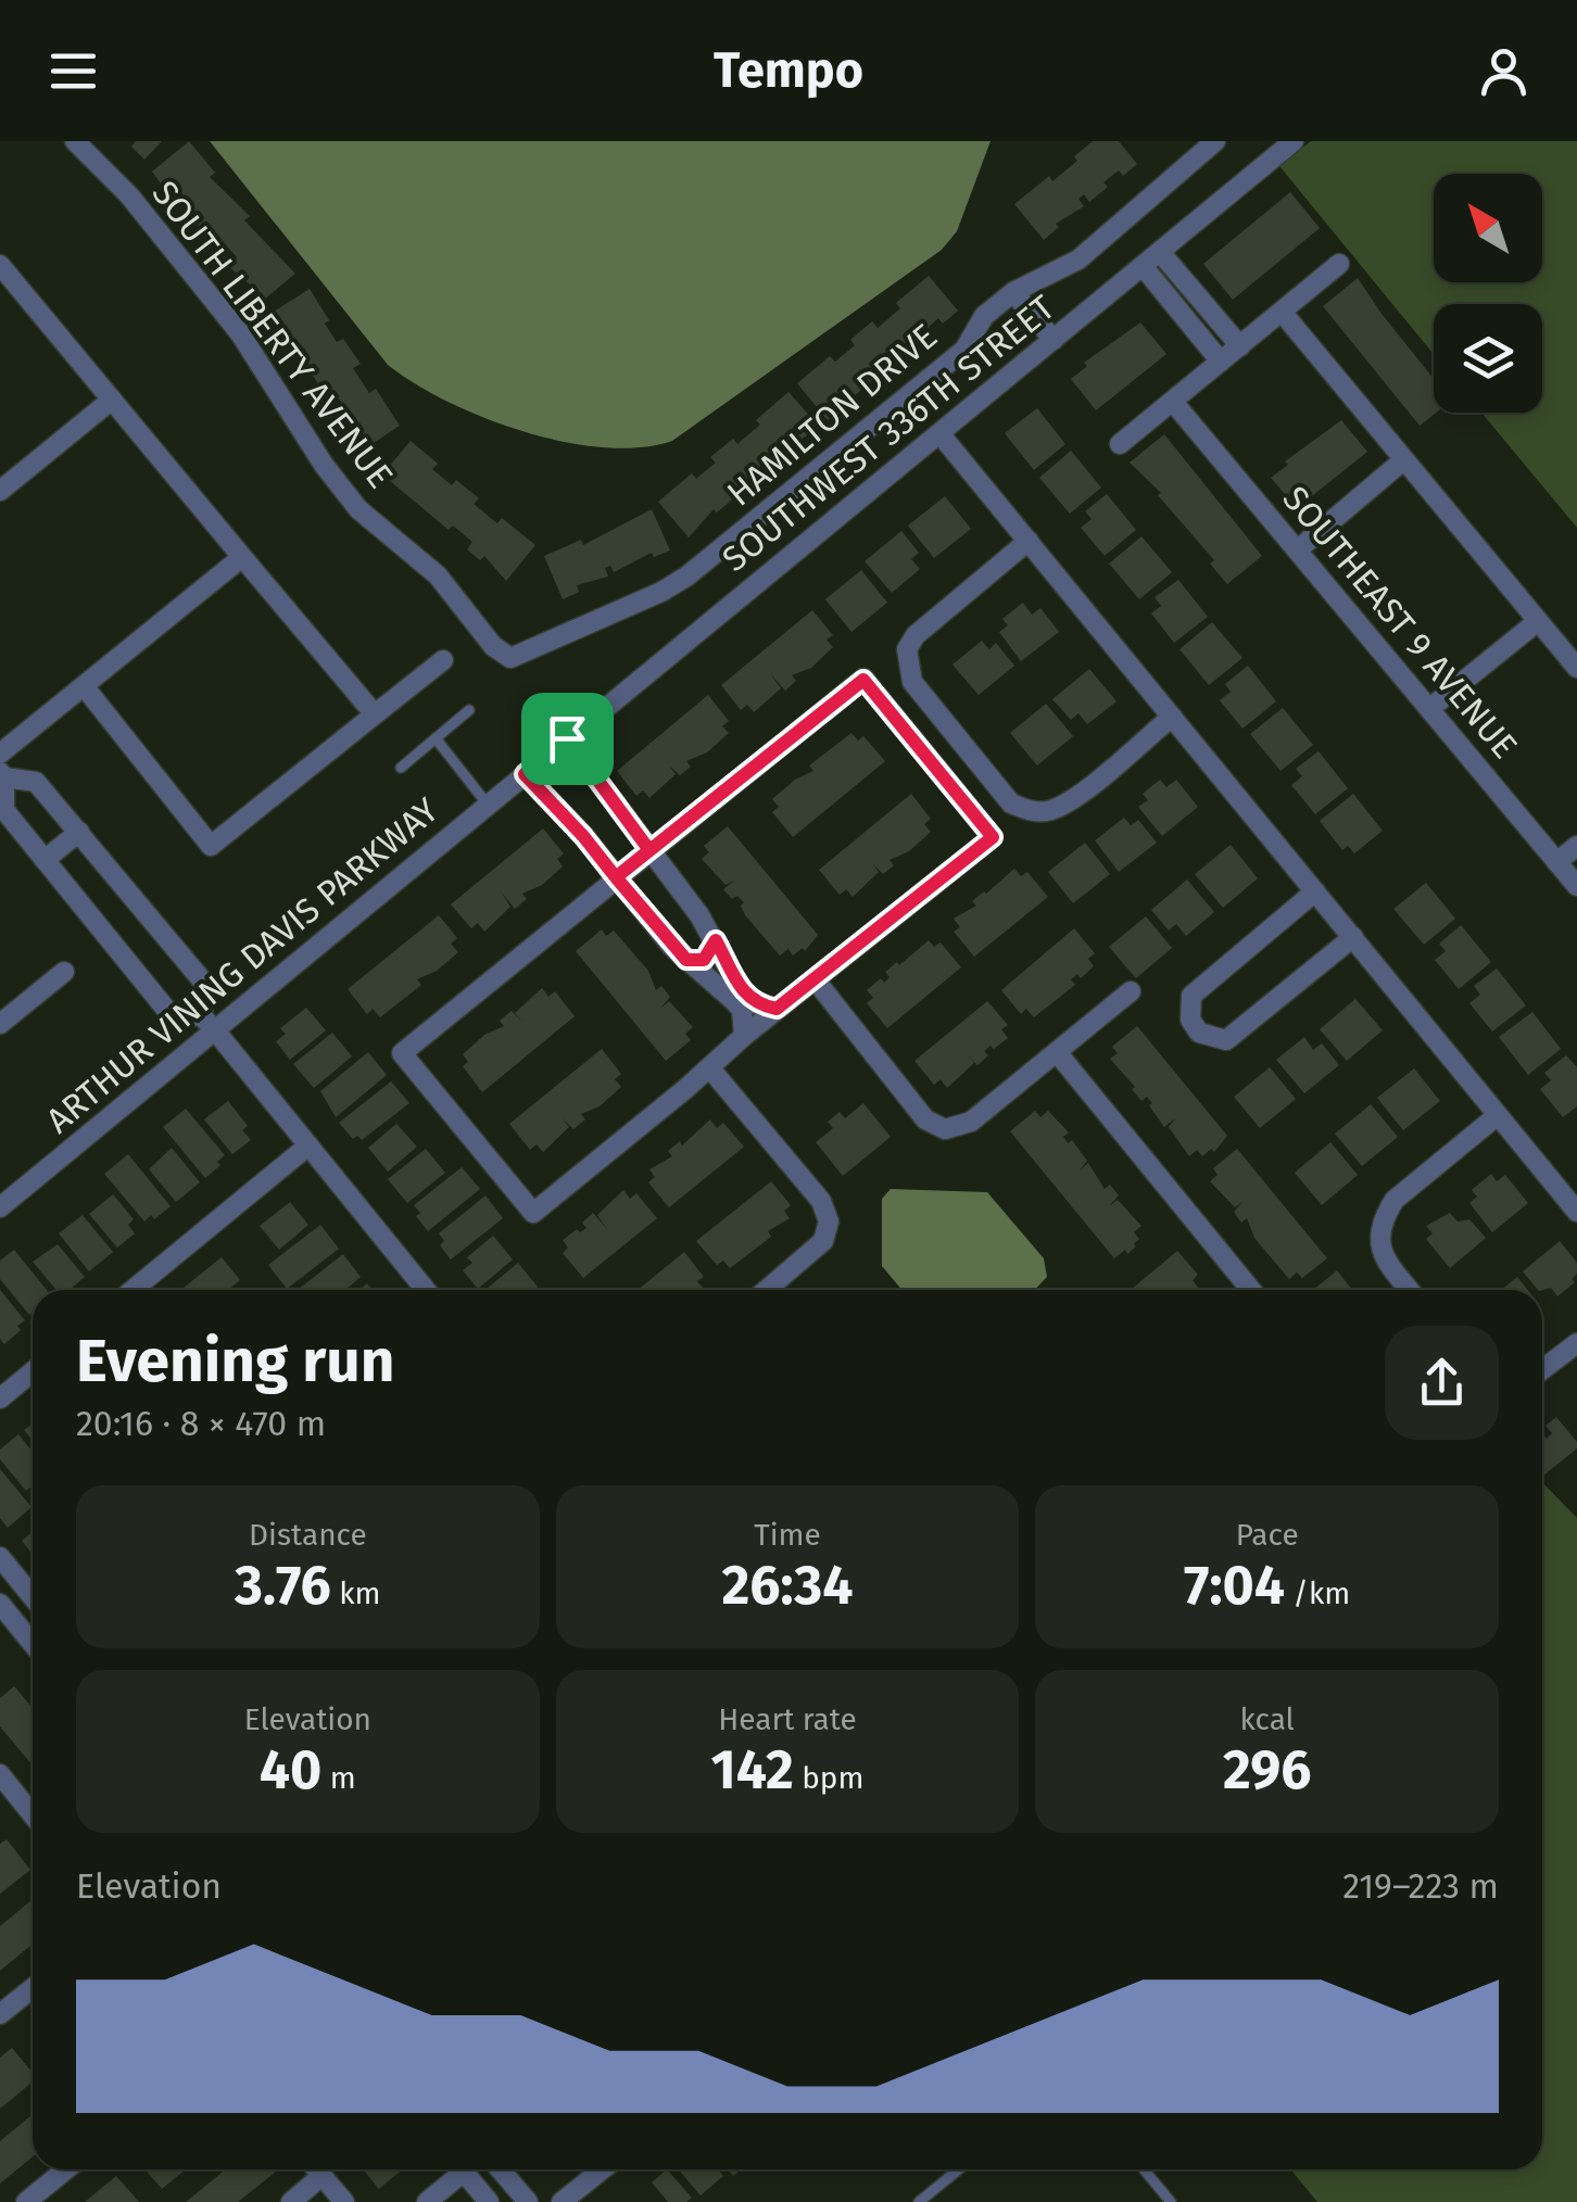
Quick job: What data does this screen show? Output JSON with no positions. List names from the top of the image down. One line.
{"streets":{"street":["SOUTH LIBERTY AVENUE","HAMILTON DRIVE","SOUTHWEST 336TH STREET","SOUTHEAST 9 AVENUE","ARTHUR VINING DAVIS PARKWAY"]},"crossings":[["SOUTH LIBERTY AVENUE","HAMILTON DRIVE"],["SOUTHWEST 336TH STREET","ARTHUR VINING DAVIS PARKWAY"]],"north":"top left","page":{"header":"Tempo","heading":["Evening run","20:16 · 8 × 470 m"],"stats":[["Distance","3.76 km"],["Time","26:34"],["Pace","7:04 /km"],["Elevation","40 m"],["Heart rate","142 bpm"],["kcal","296"]],"chart":["Elevation","219–223 m"]}}
